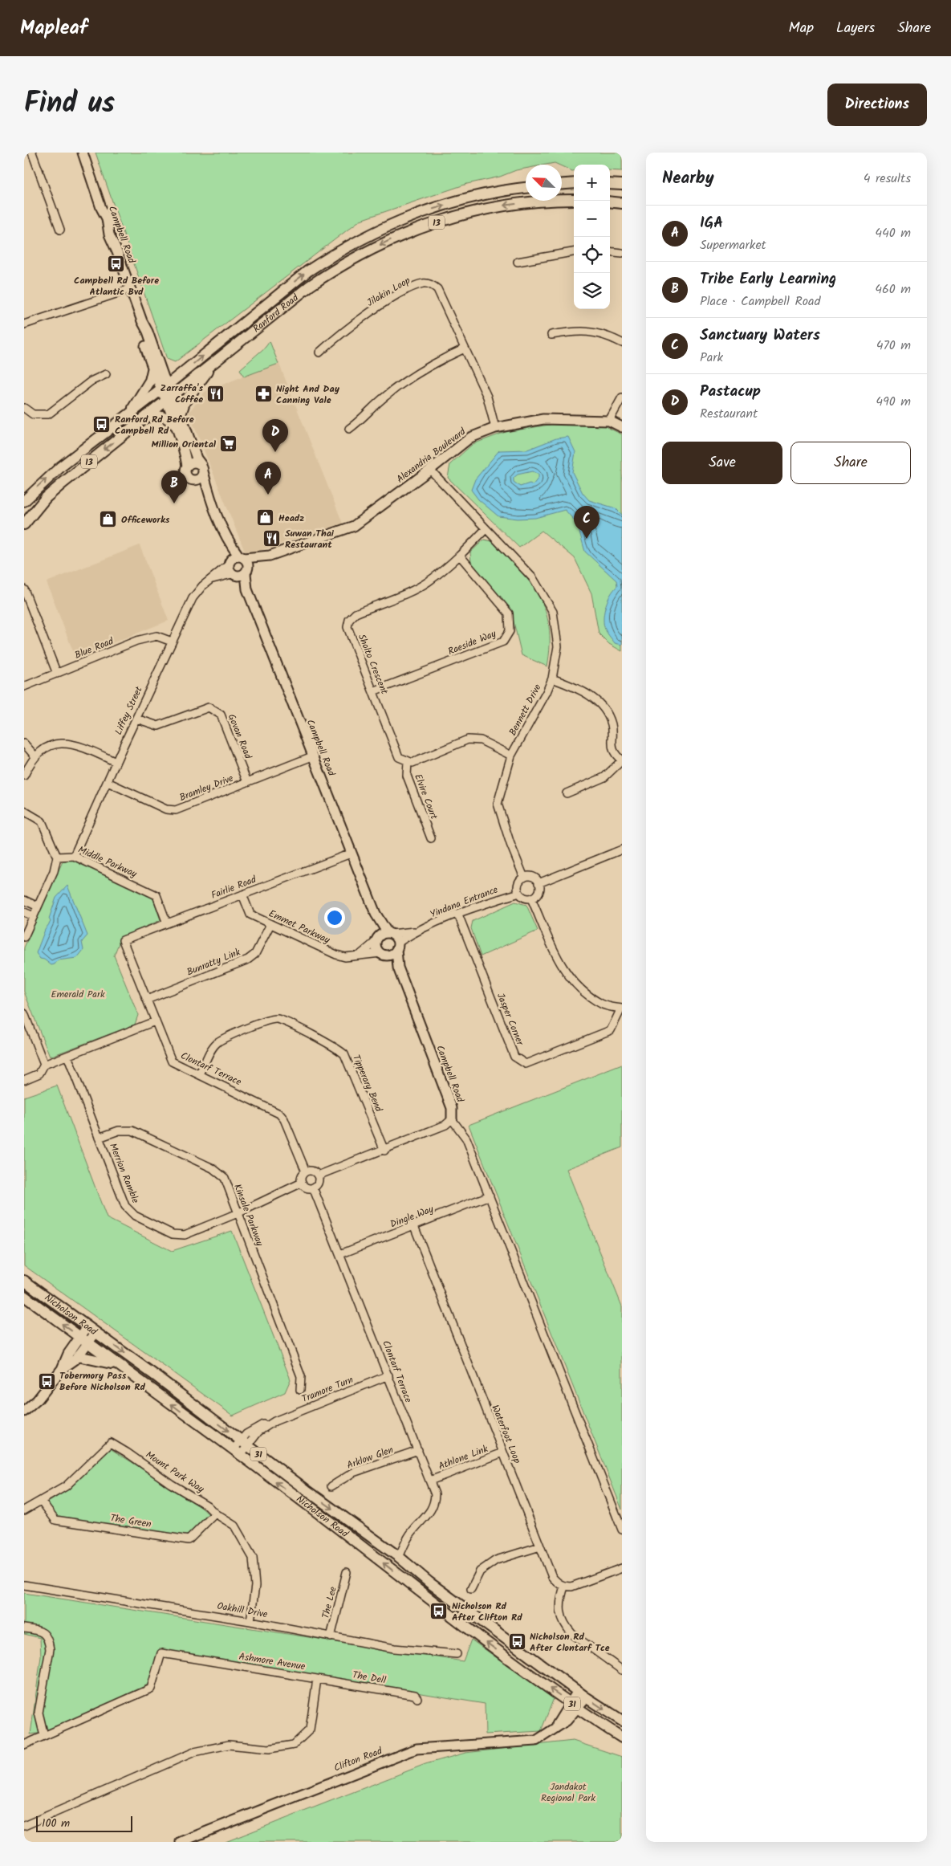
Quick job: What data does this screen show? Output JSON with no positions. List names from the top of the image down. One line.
{"streets":{"main road":["13","Ranford Road","Nicholson Road","31"],"street":["Campbell Road","Jilakin Loop","Alexandria Boulevard","Raeside Way","Blue Road","Sholto Crescent","Bennett Drive","Liffey Street","Govan Road","Bramley Drive","Elvire Court","Middle Parkway","Fairlie Road","Yindana Entrance","Emmet Parkway","Bunratty Link","Jasper Corner","Clontarf Terrace","Tipperary Bend","Merrion Ramble","Kinsale Parkway","Dingle Way","Tramore Turn","Waterfoot Loop","Arklow Glen","Athlone Link","Mount Park Way","The Green","The Lee","Oakhill Drive","Ashmore Avenue","The Dell","Clifton Road"]},"crossings":[["Campbell Road","Ranford Road"],["Campbell Road","Alexandria Boulevard"],["Campbell Road","Liffey Street"],["Campbell Road","Bramley Drive"],["Campbell Road","Fairlie Road"],["Campbell Road","Yindana Entrance"],["Campbell Road","Emmet Parkway"],["Jilakin Loop","Alexandria Boulevard"],["Alexandria Boulevard","Bennett Drive"],["Alexandria Boulevard","Liffey Street"],["Raeside Way","Sholto Crescent"],["Blue Road","Liffey Street"],["Sholto Crescent","Bennett Drive"],["Sholto Crescent","Elvire Court"],["Bennett Drive","Yindana Entrance"],["Liffey Street","Govan Road"],["Liffey Street","Bramley Drive"],["Liffey Street","Middle Parkway"],["Govan Road","Bramley Drive"],["Middle Parkway","Fairlie Road"],["Fairlie Road","Emmet Parkway"],["Fairlie Road","Clontarf Terrace"],["Yindana Entrance","Emmet Parkway"],["Yindana Entrance","Jasper Corner"],["Emmet Parkway","Bunratty Link"],["Bunratty Link","Clontarf Terrace"],["Clontarf Terrace","Tipperary Bend"],["Clontarf Terrace","Merrion Ramble"],["Clontarf Terrace","Dingle Way"],["Clontarf Terrace","Nicholson Road"],["Clontarf Terrace","Tramore Turn"],["Clontarf Terrace","Arklow Glen"],["Clontarf Terrace","Athlone Link"],["Merrion Ramble","Kinsale Parkway"],["Dingle Way","Waterfoot Loop"],["Nicholson Road","Tramore Turn"],["Nicholson Road","Clifton Road"],["Waterfoot Loop","Athlone Link"],["Mount Park Way","The Green"],["Mount Park Way","Oakhill Drive"],["The Lee","Oakhill Drive"],["Ashmore Avenue","The Dell"]],"parks":["Emerald Park","Jandakot Regional Park"],"places":{"bus stop":["Campbell Rd Before Atlantic Bvd","Ranford Rd Before Campbell Rd","Tobermory Pass Before Nicholson Rd","Nicholson Rd After Clifton Rd","Nicholson Rd After Clontarf Tce"],"restaurant":["Zarraffa's Coffee","Suwan Thai Restaurant"],"pharmacy":["Night And Day Canning Vale"],"supermarket":["Million Oriental"],"shop":["Headz","Officeworks"]},"scale_bar":"100 m","north":"top left","page":{"header":"Mapleaf","nav":["Map","Layers","Share"],"title":"Find us","buttons":["Directions",["Save","Share"]],"heading":["Nearby","4 results"],"map_buttons":["+","−"],"list":[{"mark":"A","name":"IGA","note":"Supermarket","value":"440 m"},{"mark":"B","name":"Tribe Early Learning","note":"Place · Campbell Road","value":"460 m"},{"mark":"C","name":"Sanctuary Waters","note":"Park","value":"470 m"},{"mark":"D","name":"Pastacup","note":"Restaurant","value":"490 m"}],"pins":["D","A","B","C"],"scale":"100 m"}}
